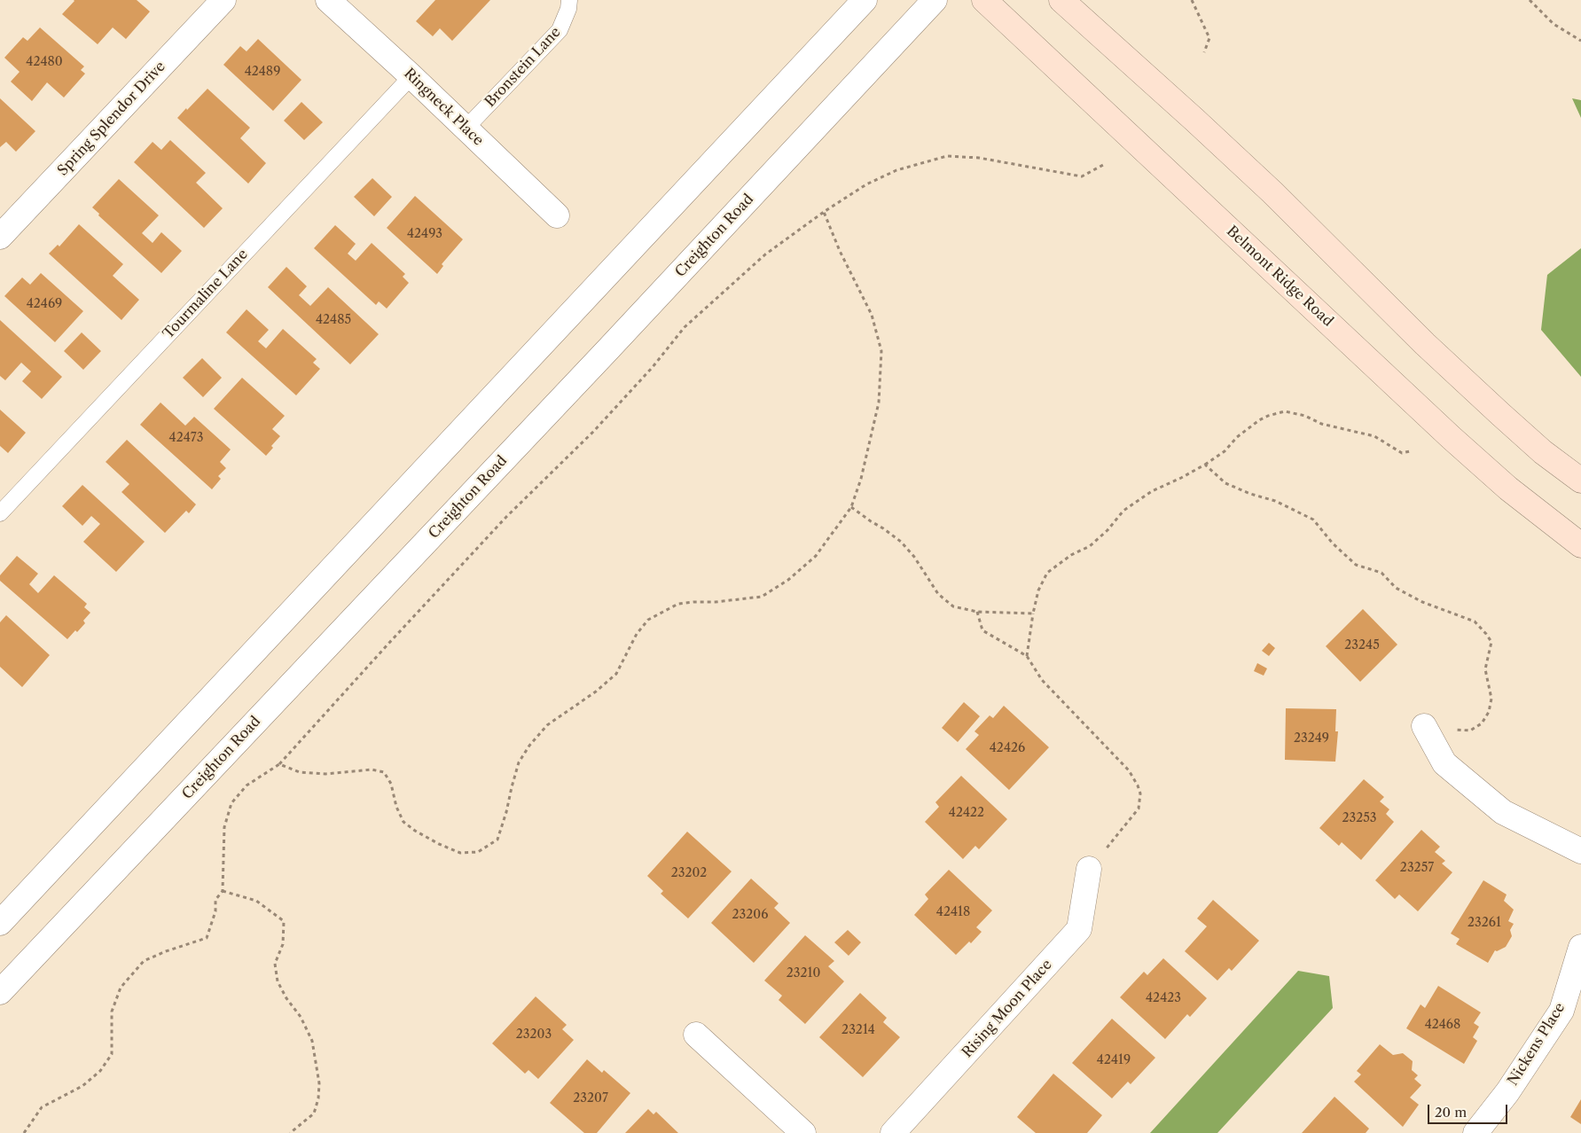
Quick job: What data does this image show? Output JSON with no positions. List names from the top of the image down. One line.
{"streets":{"main road":["Belmont Ridge Road"],"street":["Ringneck Place","Spring Splendor Drive","Creighton Road","Rising Moon Place","Nickens Place"],"lane":["Bronstein Lane","Tourmaline Lane"]},"crossings":[["Bronstein Lane","Ringneck Place"],["Ringneck Place","Tourmaline Lane"]],"house_numbers":["42480","42489","42493","42469","42485","42473","23245","23249","42426","42422","23253","23257","23202","42418","23206","23261","23210","42423","42468","23214","23203","42419","23207"],"scale_bar":"20 m"}
